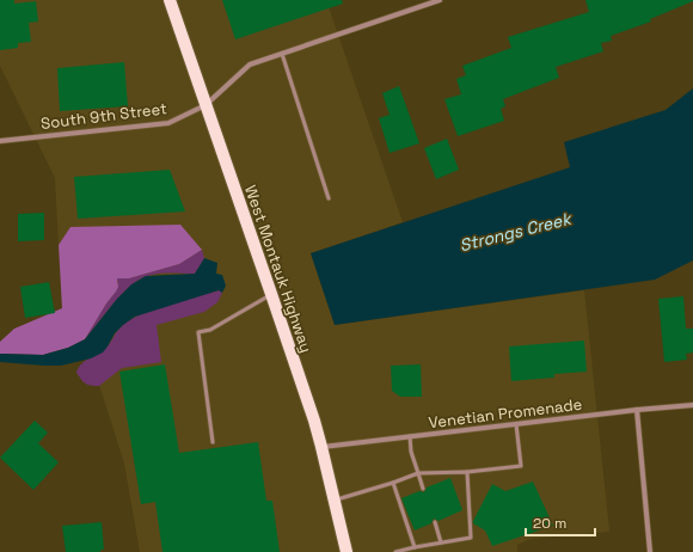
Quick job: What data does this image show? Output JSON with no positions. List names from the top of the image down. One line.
{"streets":{"main road":["West Montauk Highway"],"street":["South 9th Street","Venetian Promenade"]},"crossings":[["South 9th Street","West Montauk Highway"],["West Montauk Highway","Venetian Promenade"]],"water":["Strongs Creek"],"scale_bar":"20 m"}
